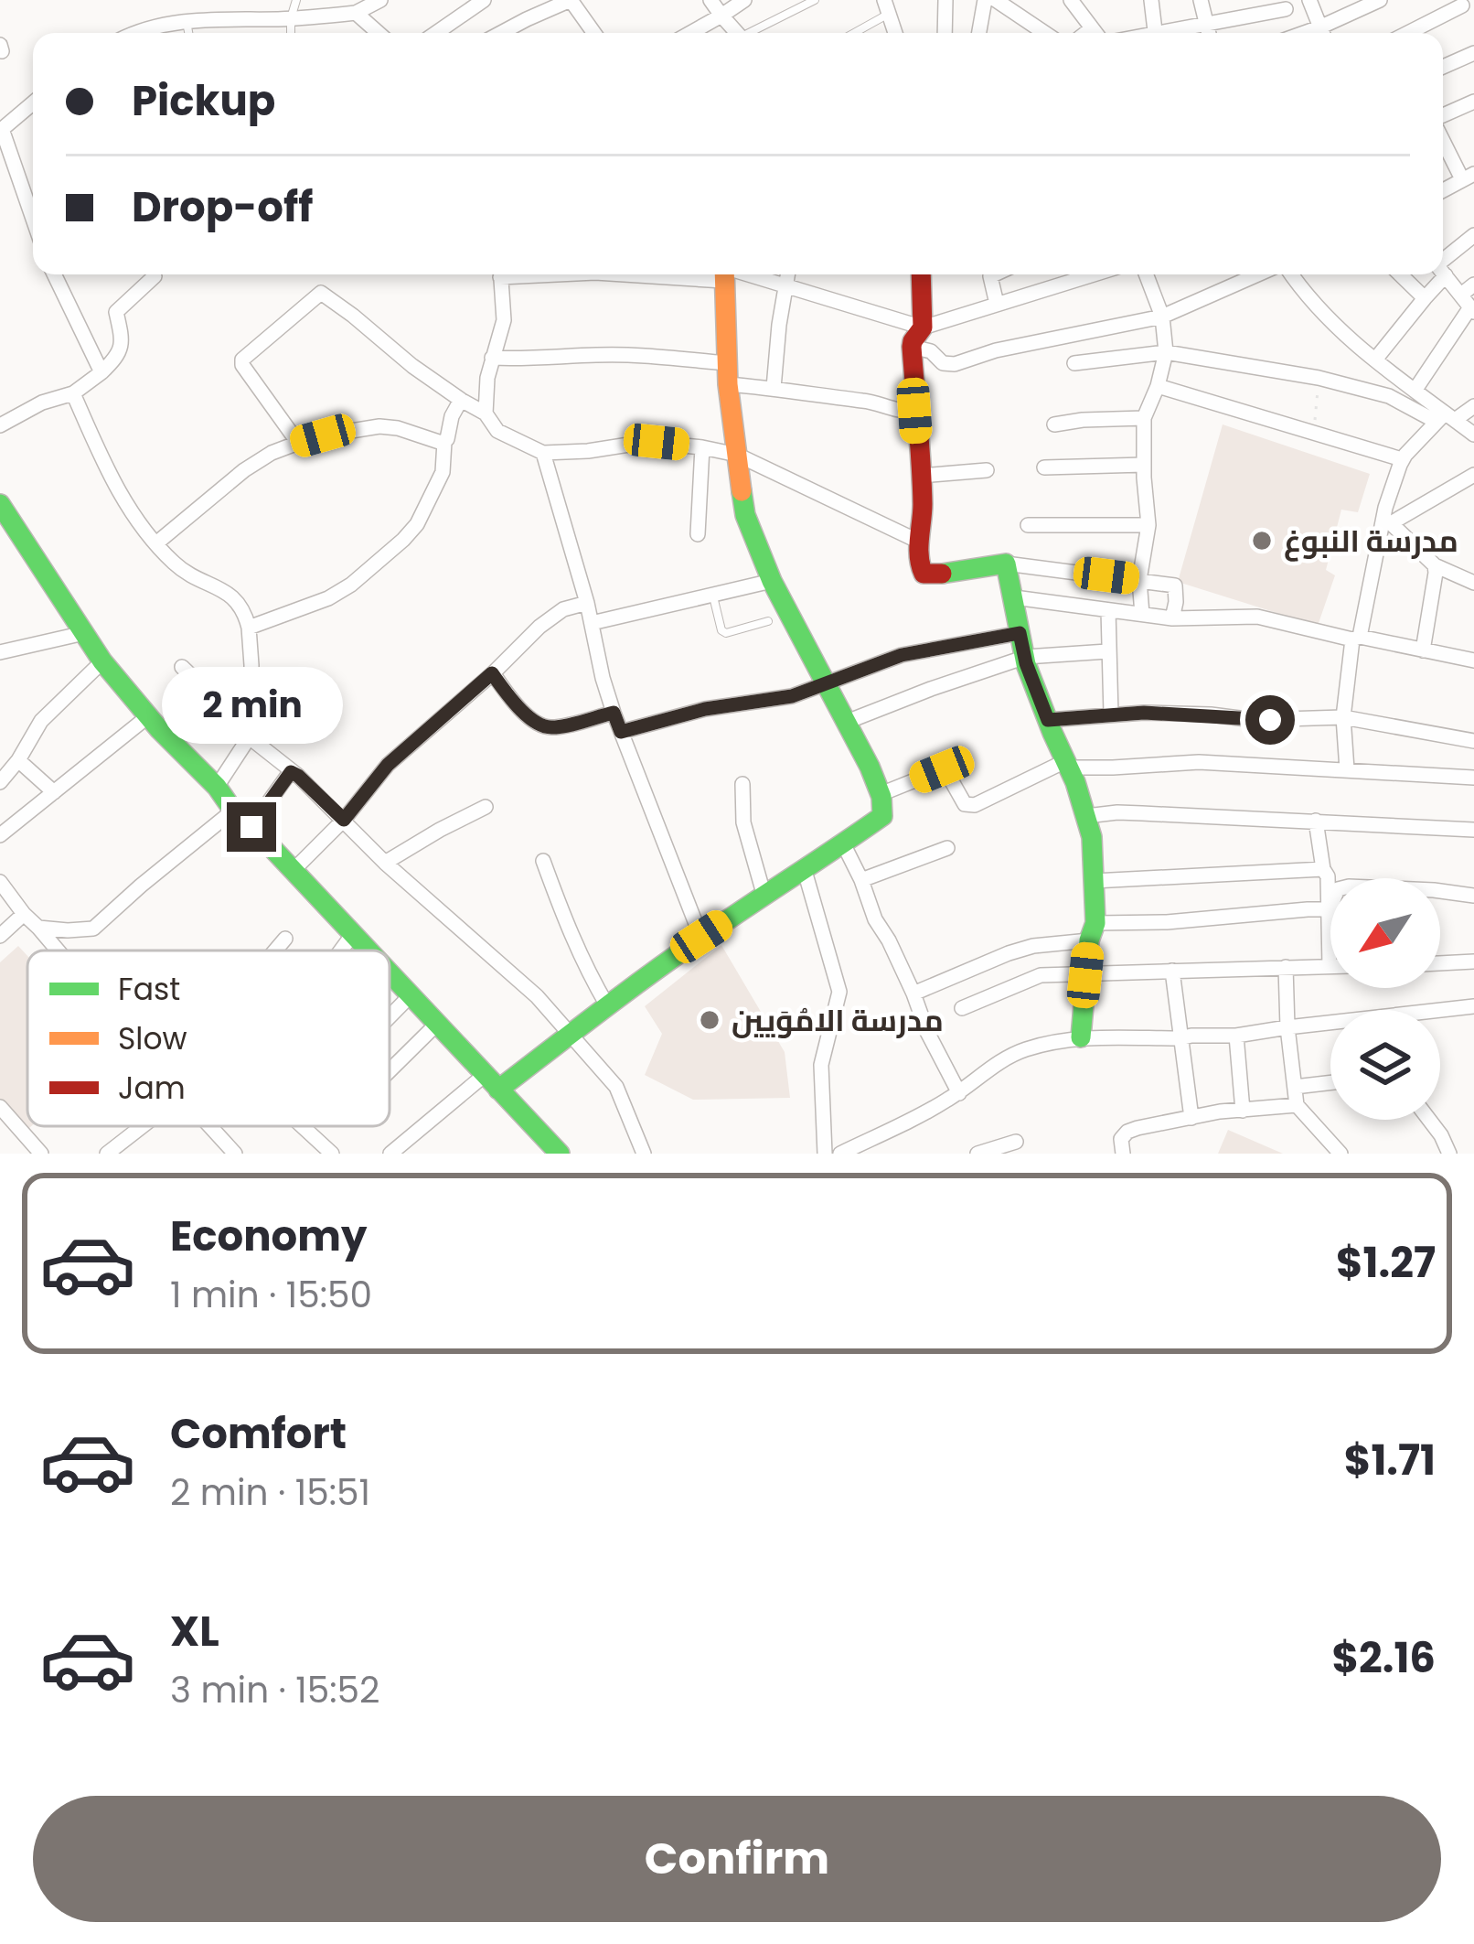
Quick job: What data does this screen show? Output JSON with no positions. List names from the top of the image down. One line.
{"places":["مدرسة النبوغ","مدرسة الامُوَيين"],"legend":["Fast","Slow","Jam"],"north":"bottom left","page":{"banner":["Pickup","Drop-off"],"bubble":"2 min","list":[{"name":"Economy","note":"1 min · 15:50","value":"$1.27"},{"name":"Comfort","note":"2 min · 15:51","value":"$1.71"},{"name":"XL","note":"3 min · 15:52","value":"$2.16"}],"buttons":"Confirm"}}
